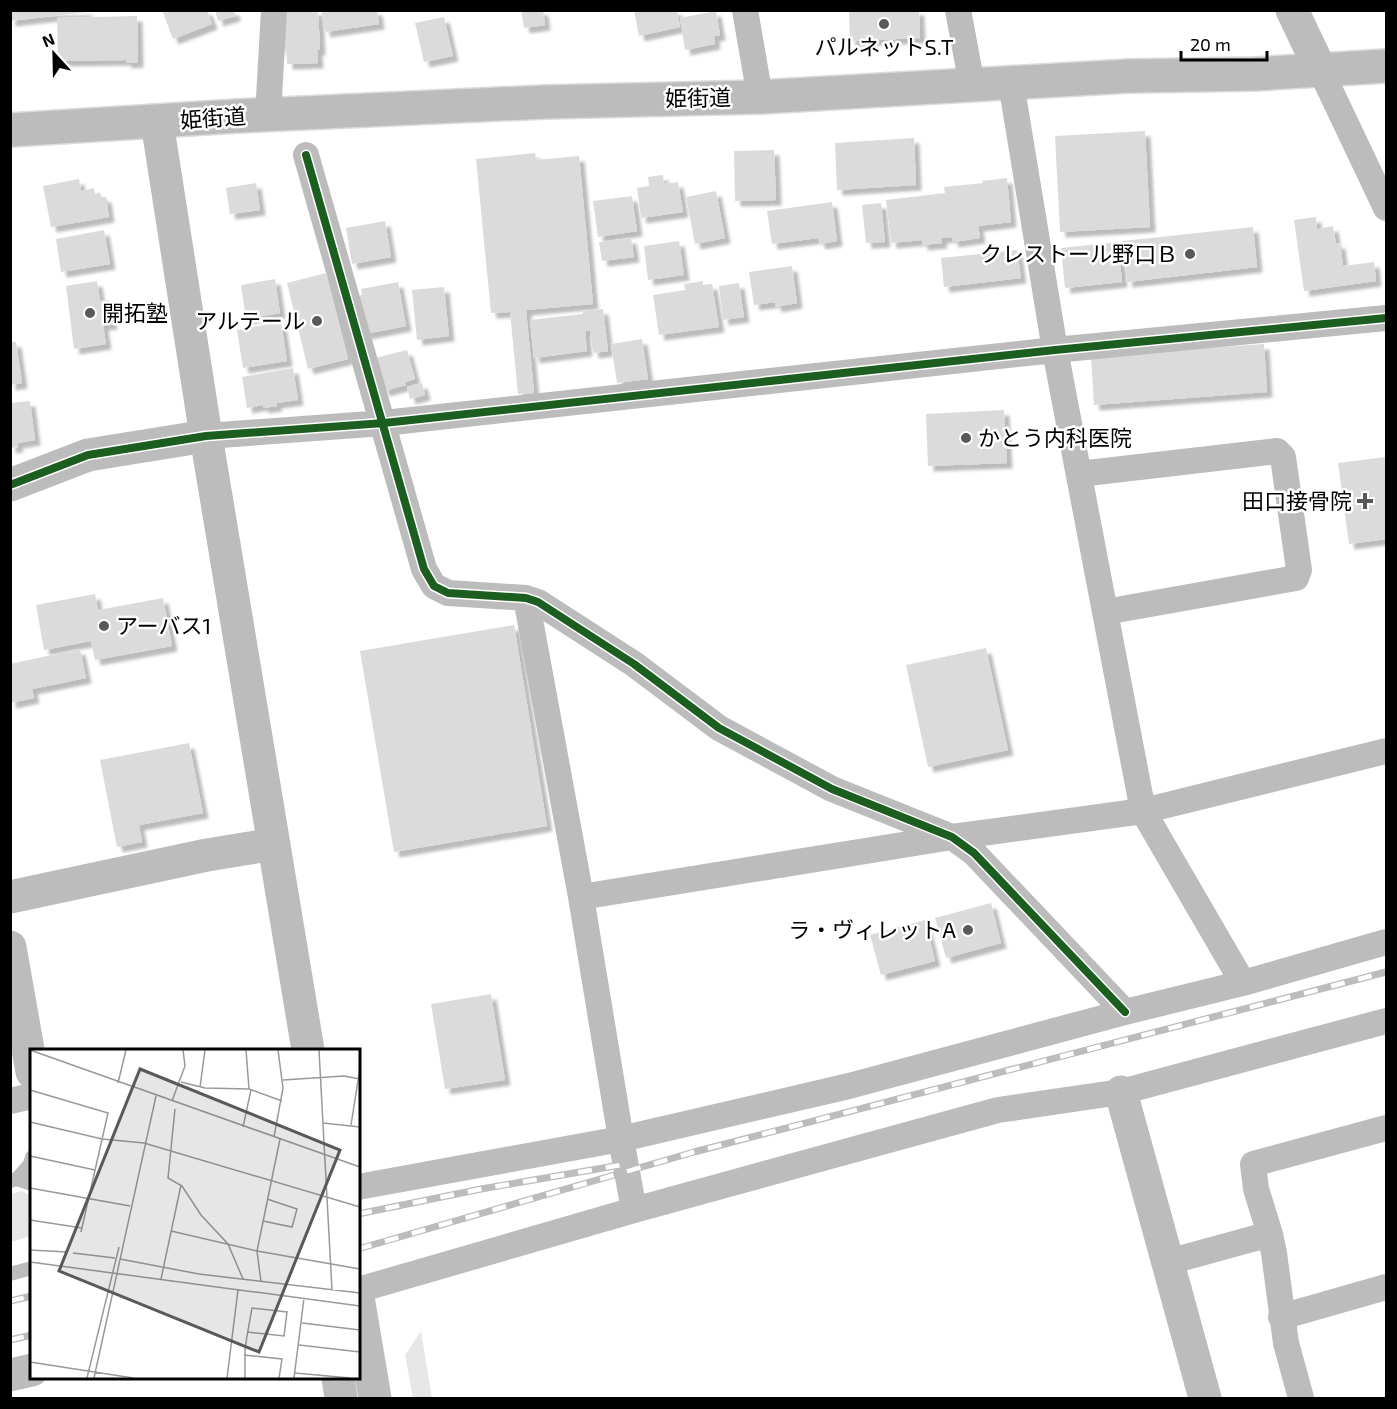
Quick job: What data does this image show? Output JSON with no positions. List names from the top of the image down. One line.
{"streets":{"street":["姫街道"]},"places":{"other":["パルネットS.T","クレストール野口Ｂ","開拓塾","アルテール","かとう内科医院","アーバス1","ラ・ヴィレットA"],"health":["田口接骨院"]},"scale_bar":"20 m","north":"top"}
